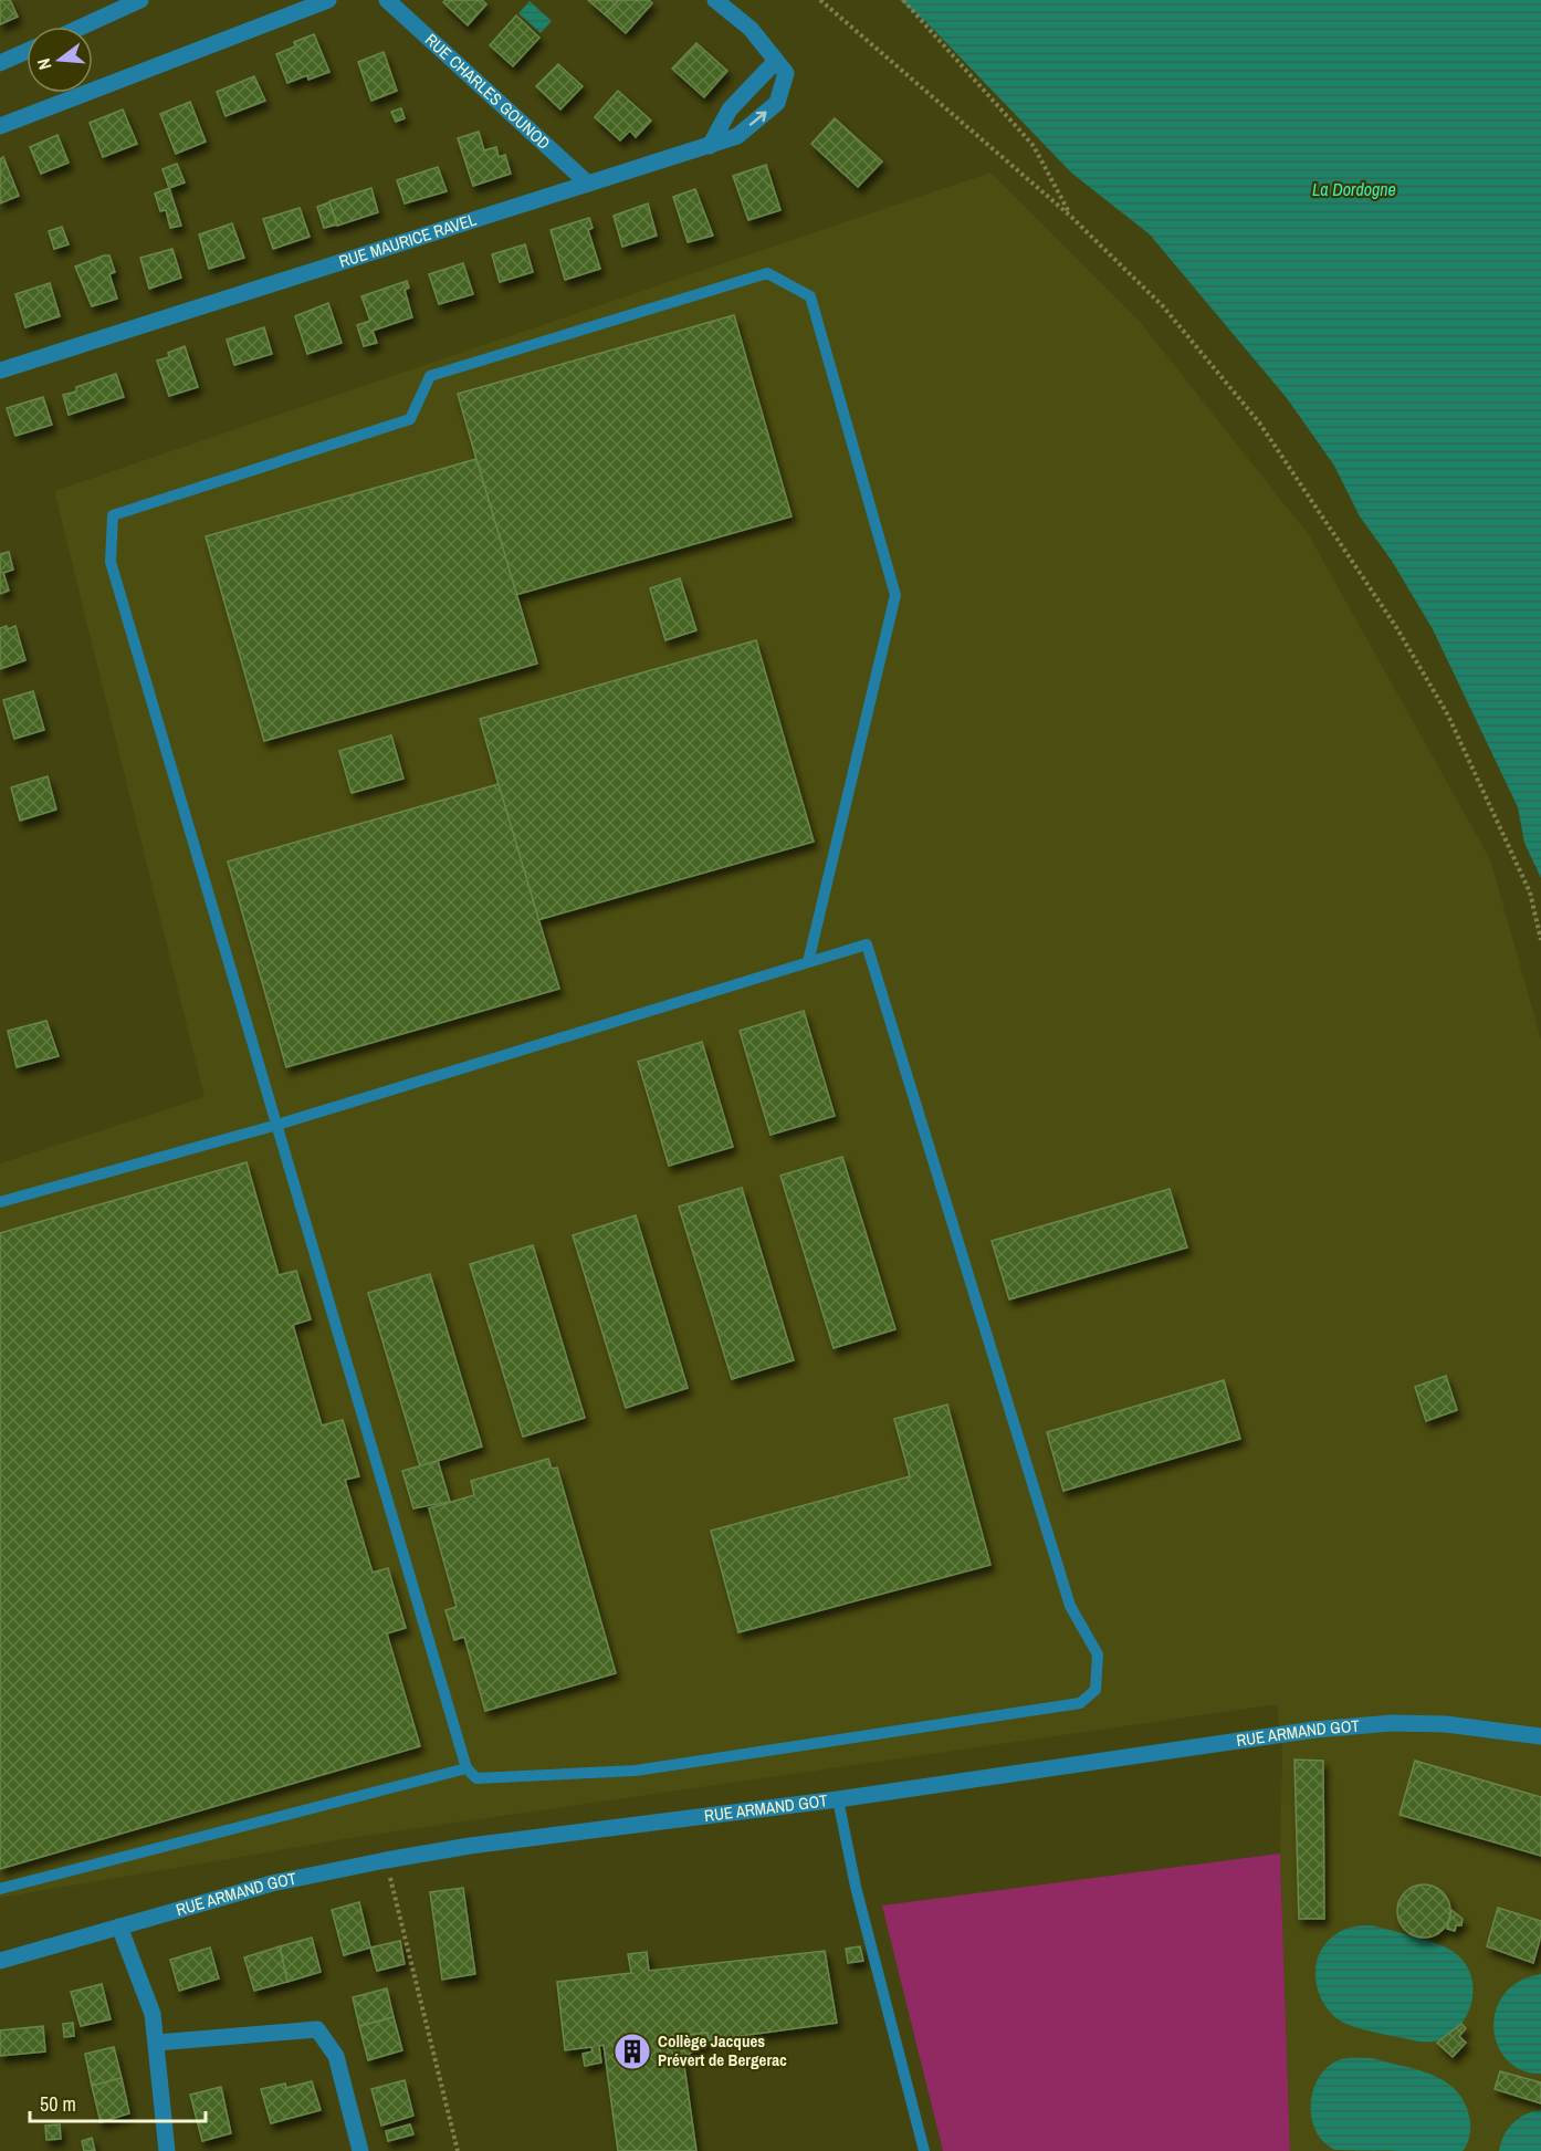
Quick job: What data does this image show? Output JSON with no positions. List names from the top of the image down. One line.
{"streets":{"street":["RUE CHARLES GOUNOD","RUE MAURICE RAVEL","RUE ARMAND GOT"]},"crossings":[["RUE CHARLES GOUNOD","RUE MAURICE RAVEL"]],"water":["La Dordogne"],"places":{"building":["Collège Jacques Prévert de Bergerac"]},"scale_bar":"50 m","north":"left"}
